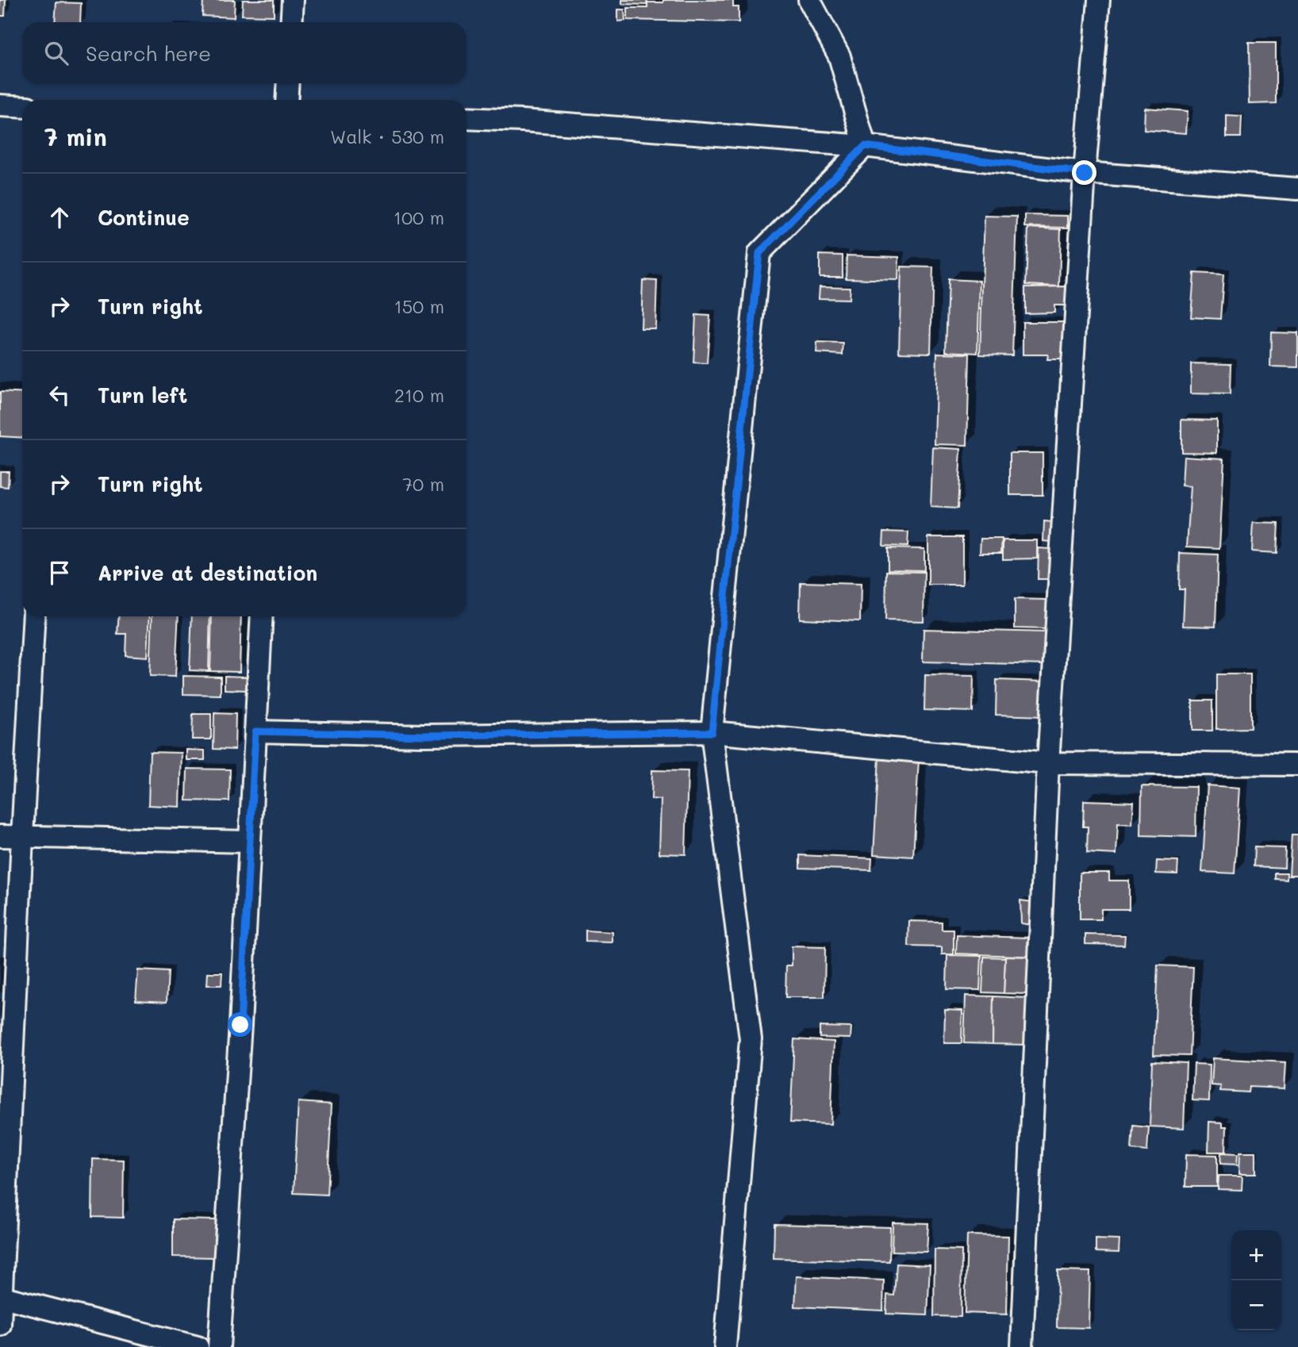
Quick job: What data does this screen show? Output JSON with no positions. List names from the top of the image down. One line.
{"page":{"search":"Search here","heading":["7 min","Walk · 530 m"],"list":[["Continue","100 m"],["Turn right","150 m"],["Turn left","210 m"],["Turn right","70 m"],"Arrive at destination"],"map_buttons":["+","−"]}}
